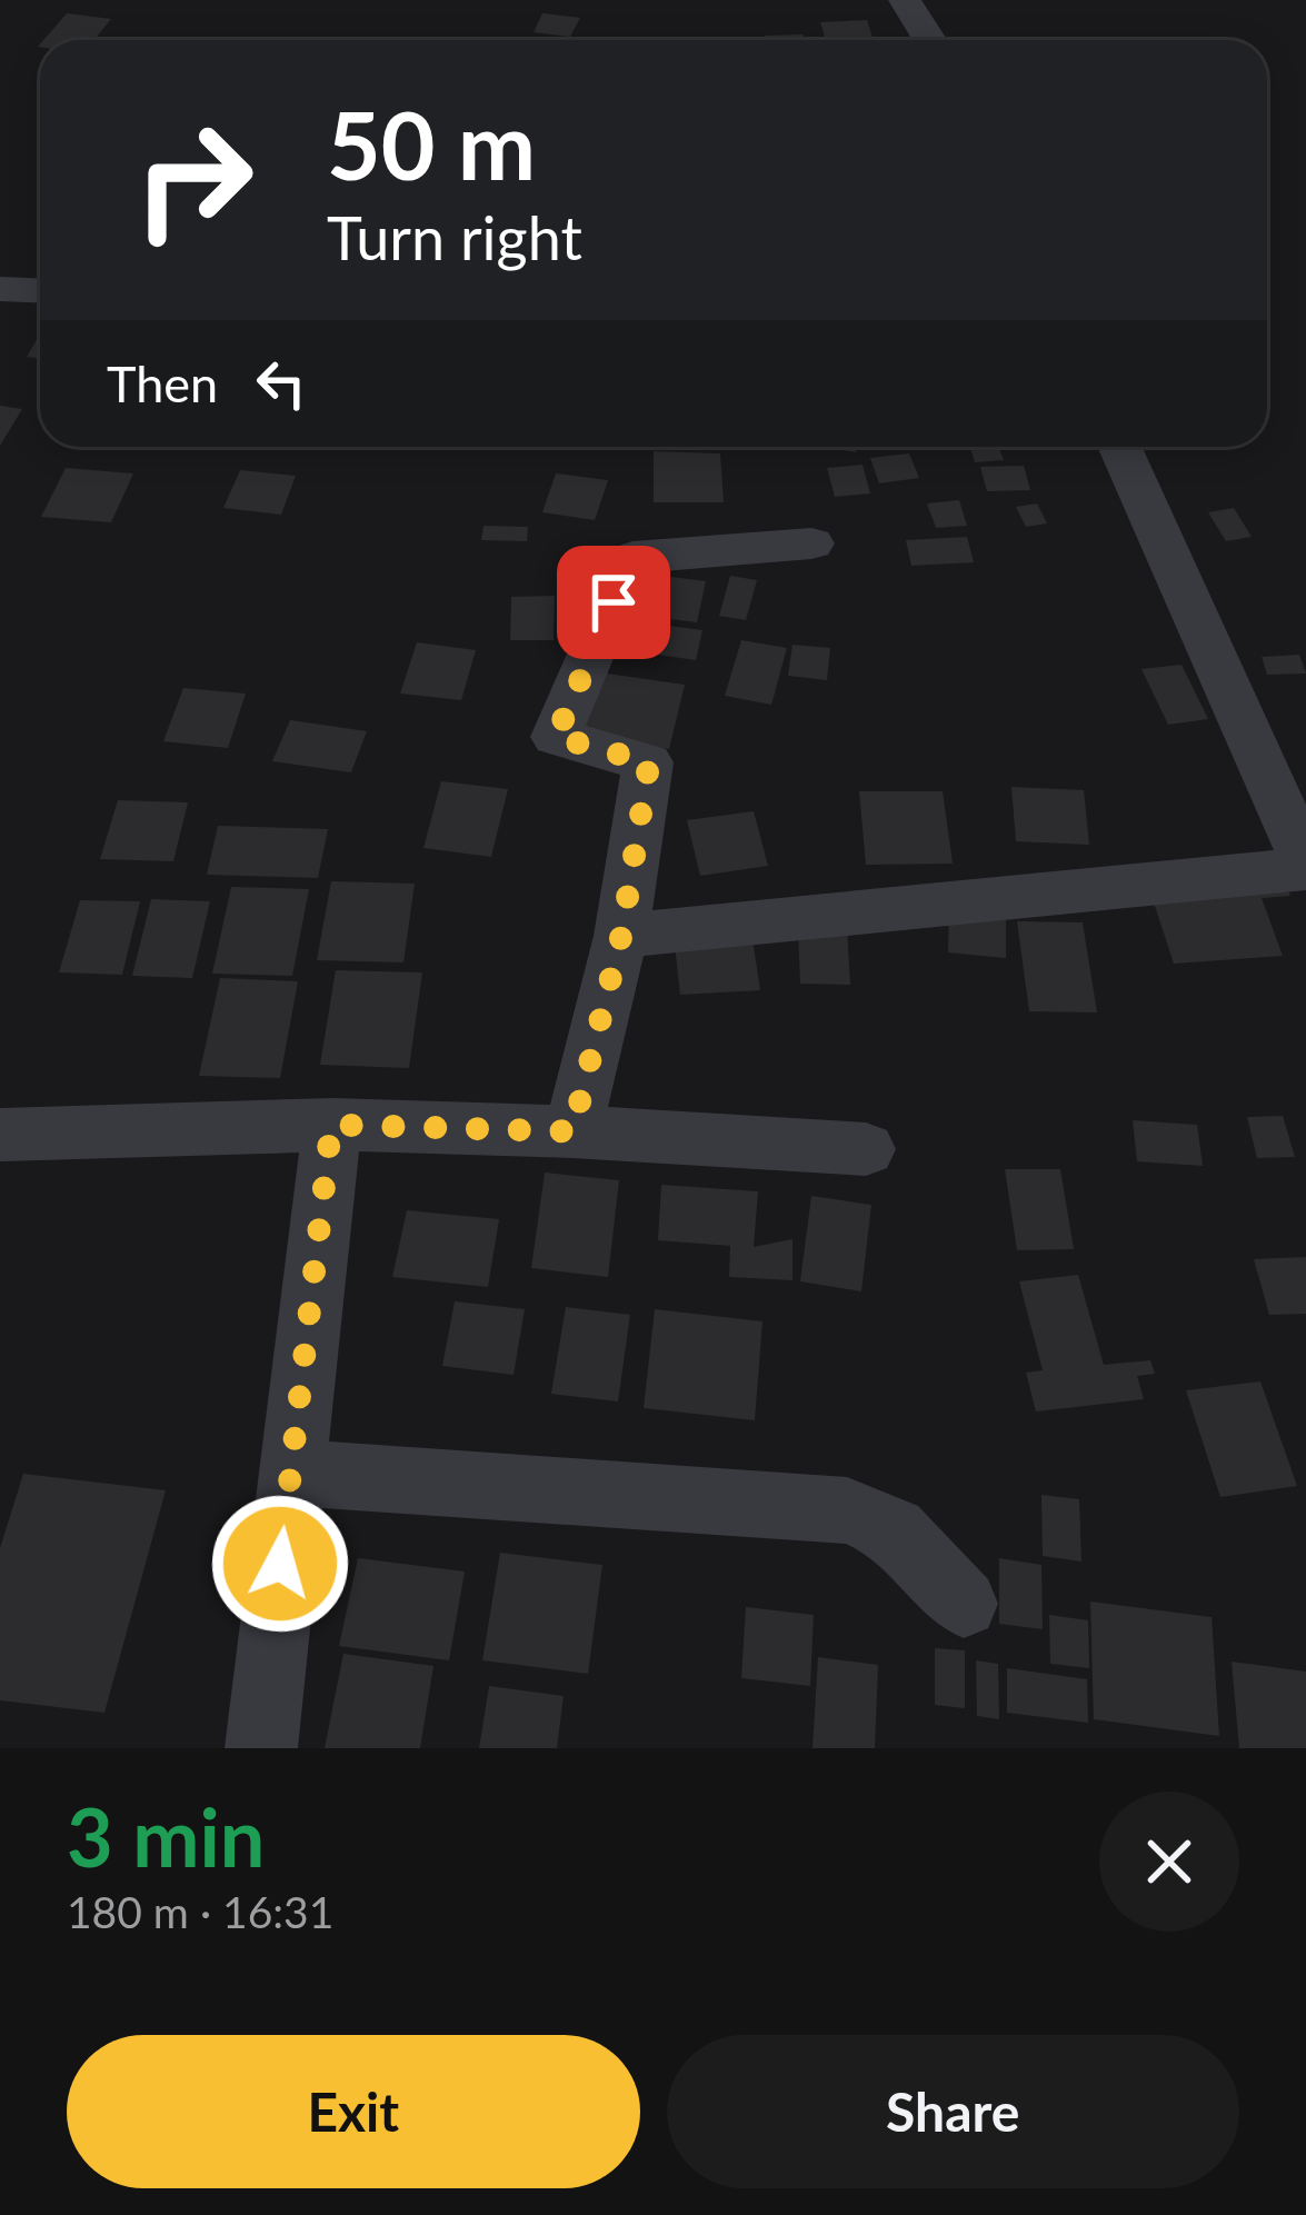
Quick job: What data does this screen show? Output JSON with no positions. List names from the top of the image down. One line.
{"page":{"turn":["50 m","Turn right"],"then":"Then","heading":["3 min","180 m · 16:31"],"buttons":["Exit","Share"]}}
